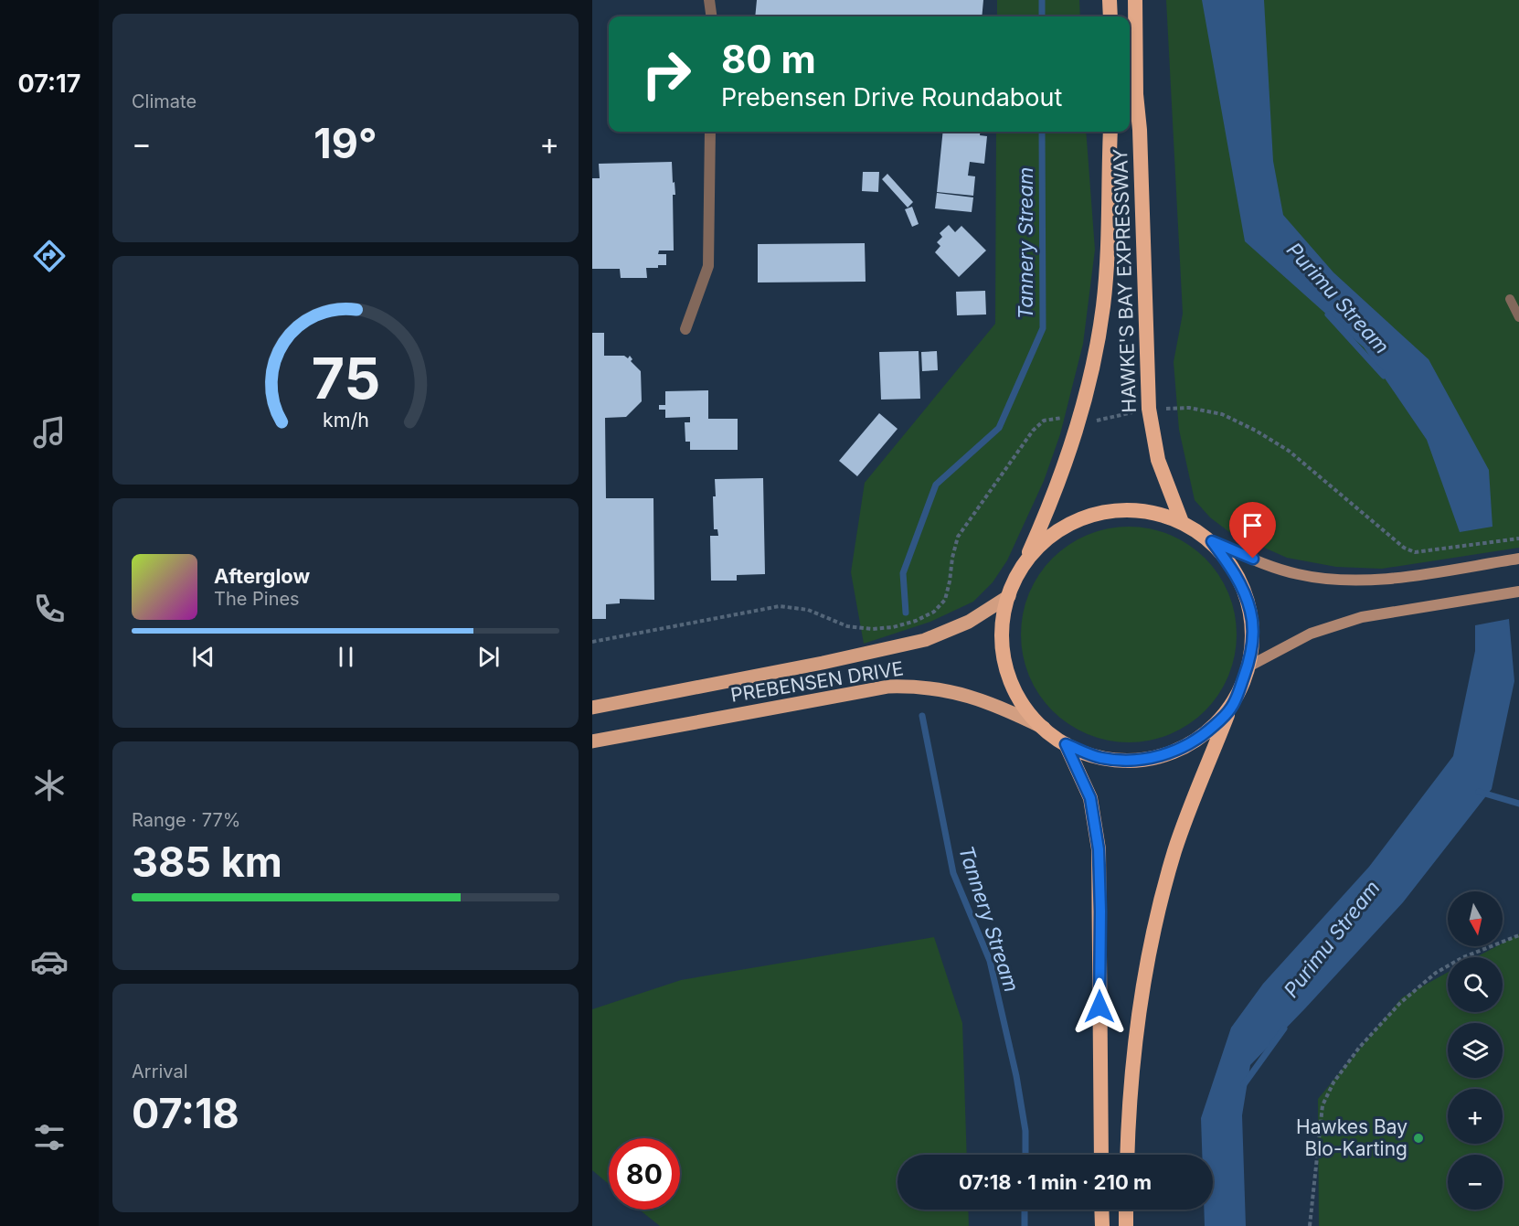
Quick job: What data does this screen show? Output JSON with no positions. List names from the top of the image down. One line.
{"streets":{"highway":["HAWKE'S BAY EXPRESSWAY"],"main road":["PREBENSEN DRIVE"]},"crossings":[["HAWKE'S BAY EXPRESSWAY","PREBENSEN DRIVE"]],"water":["Tannery Stream","Purimu Stream"],"places":["Hawkes Bay Blo-Karting"],"north":"bottom","page":{"tabs":"07:17","tile":["Climate",["Range · 77%","385 km"],["Arrival","07:18"]],"turn":["80 m","Prebensen Drive Roundabout"],"heat":["−","19°","+"],"song":["Afterglow","The Pines"],"map_buttons":["+","−"],"limit":"80","trip":"07:18 · 1 min · 210 m","gauge":["75","km/h"]}}
